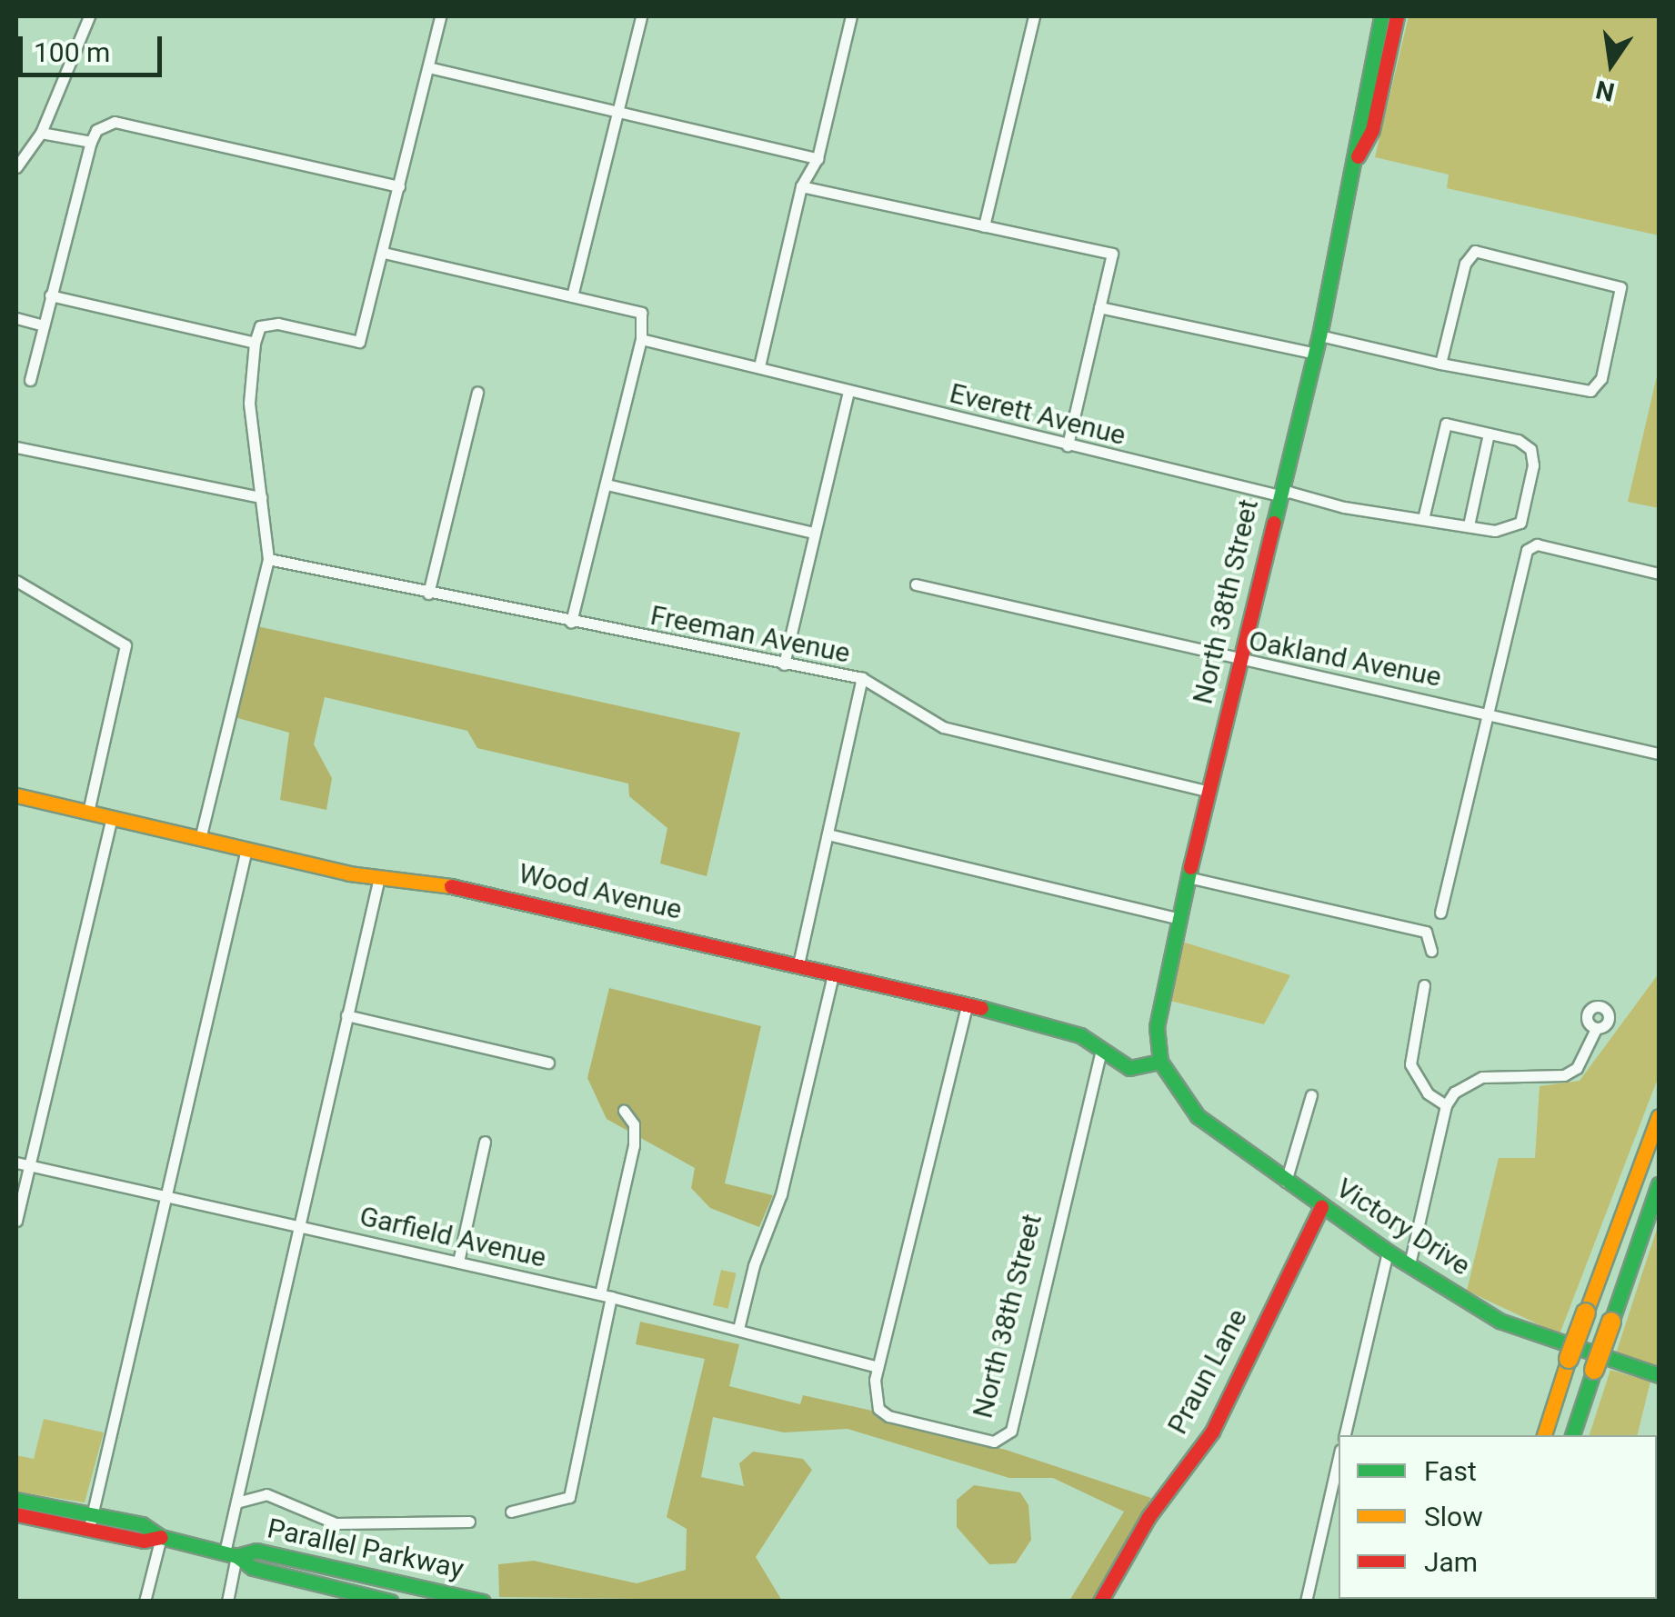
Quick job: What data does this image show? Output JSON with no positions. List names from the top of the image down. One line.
{"streets":{"main road":["North 38th Street","Wood Avenue","Victory Drive","Praun Lane","Parallel Parkway"],"street":["Everett Avenue","Freeman Avenue","Oakland Avenue","Garfield Avenue"]},"crossings":[["Everett Avenue","North 38th Street"],["North 38th Street","Freeman Avenue"],["North 38th Street","Oakland Avenue"],["North 38th Street","Wood Avenue"],["North 38th Street","Victory Drive"],["North 38th Street","Garfield Avenue"],["Wood Avenue","Victory Drive"],["Victory Drive","Praun Lane"]],"legend":["Fast","Slow","Jam"],"scale_bar":"100 m","north":"bottom"}
